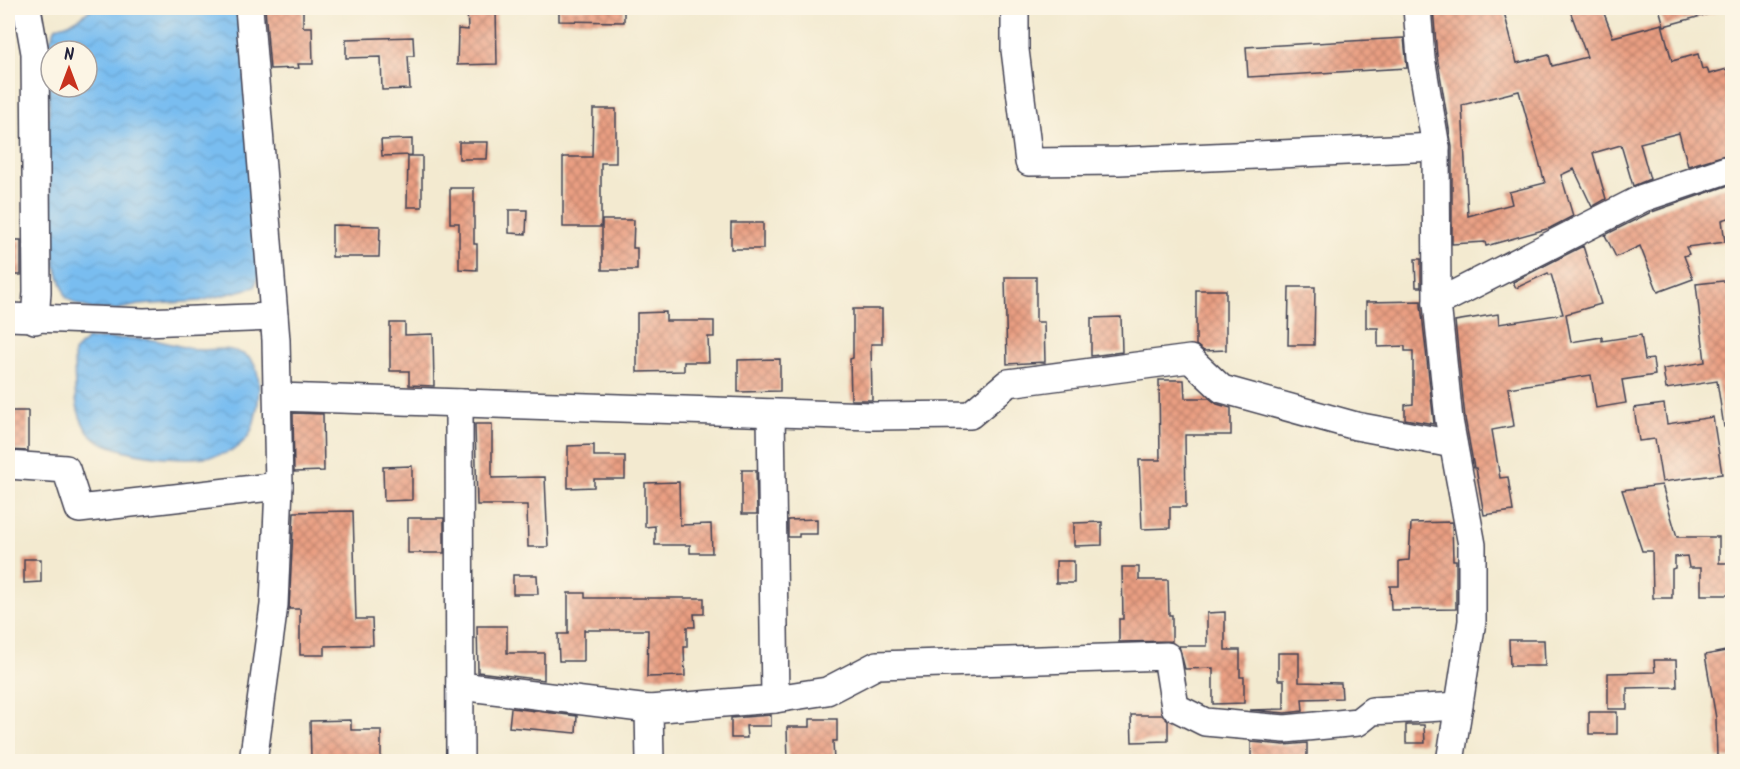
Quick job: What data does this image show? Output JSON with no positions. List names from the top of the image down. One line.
{"north":"top"}
